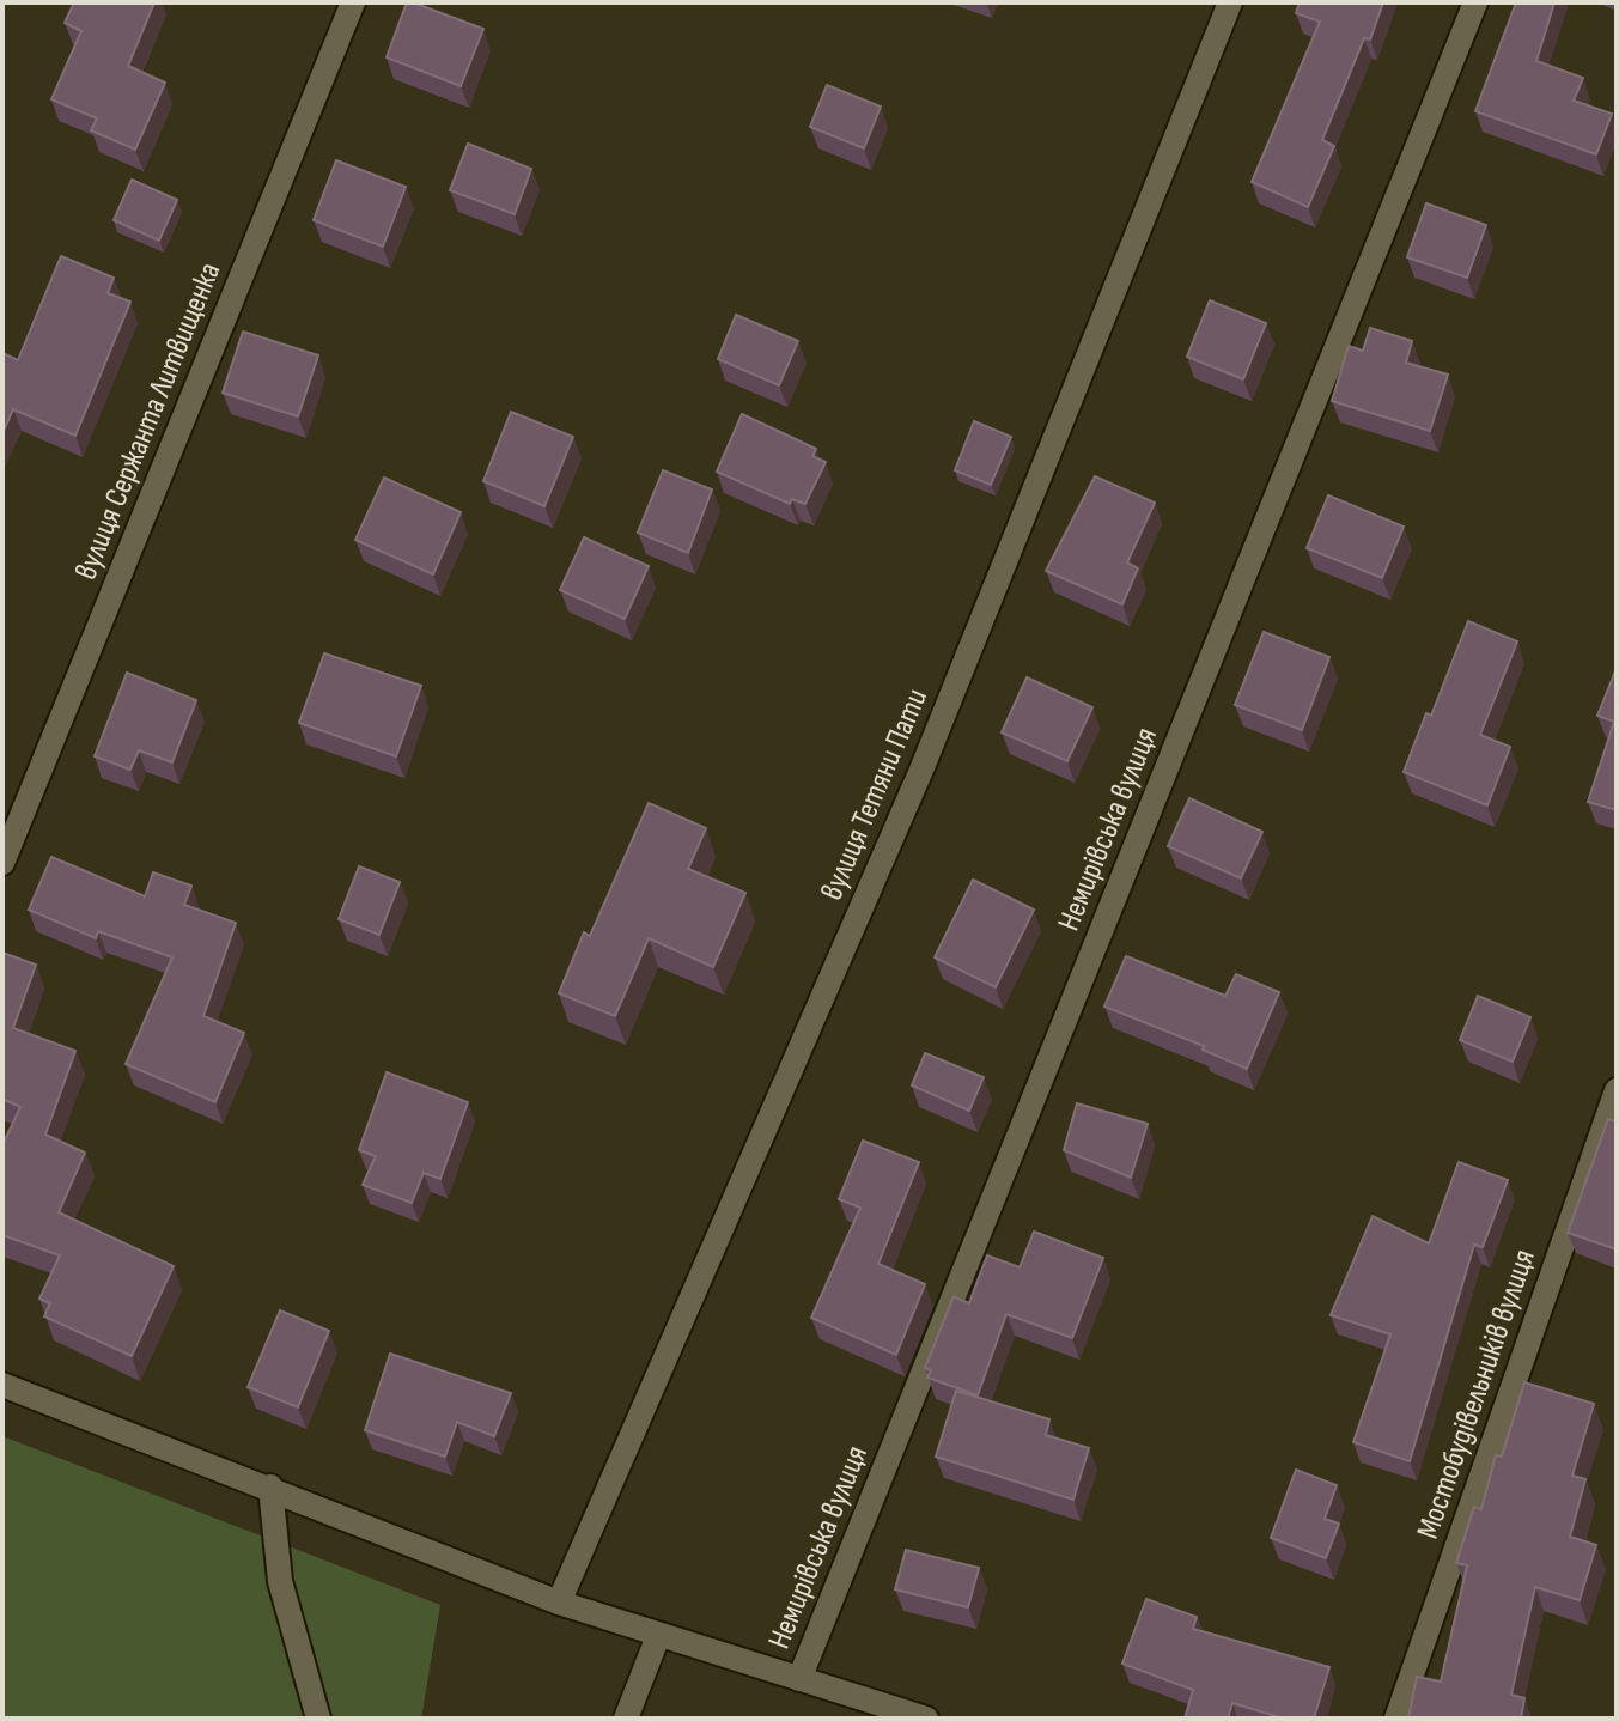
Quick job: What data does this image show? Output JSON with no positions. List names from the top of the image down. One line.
{"streets":{"street":["вулиця Сержанта Литвищенка","вулиця Тетяни Пати","Немирівська вулиця","Мостобудівельників вулиця"]}}
